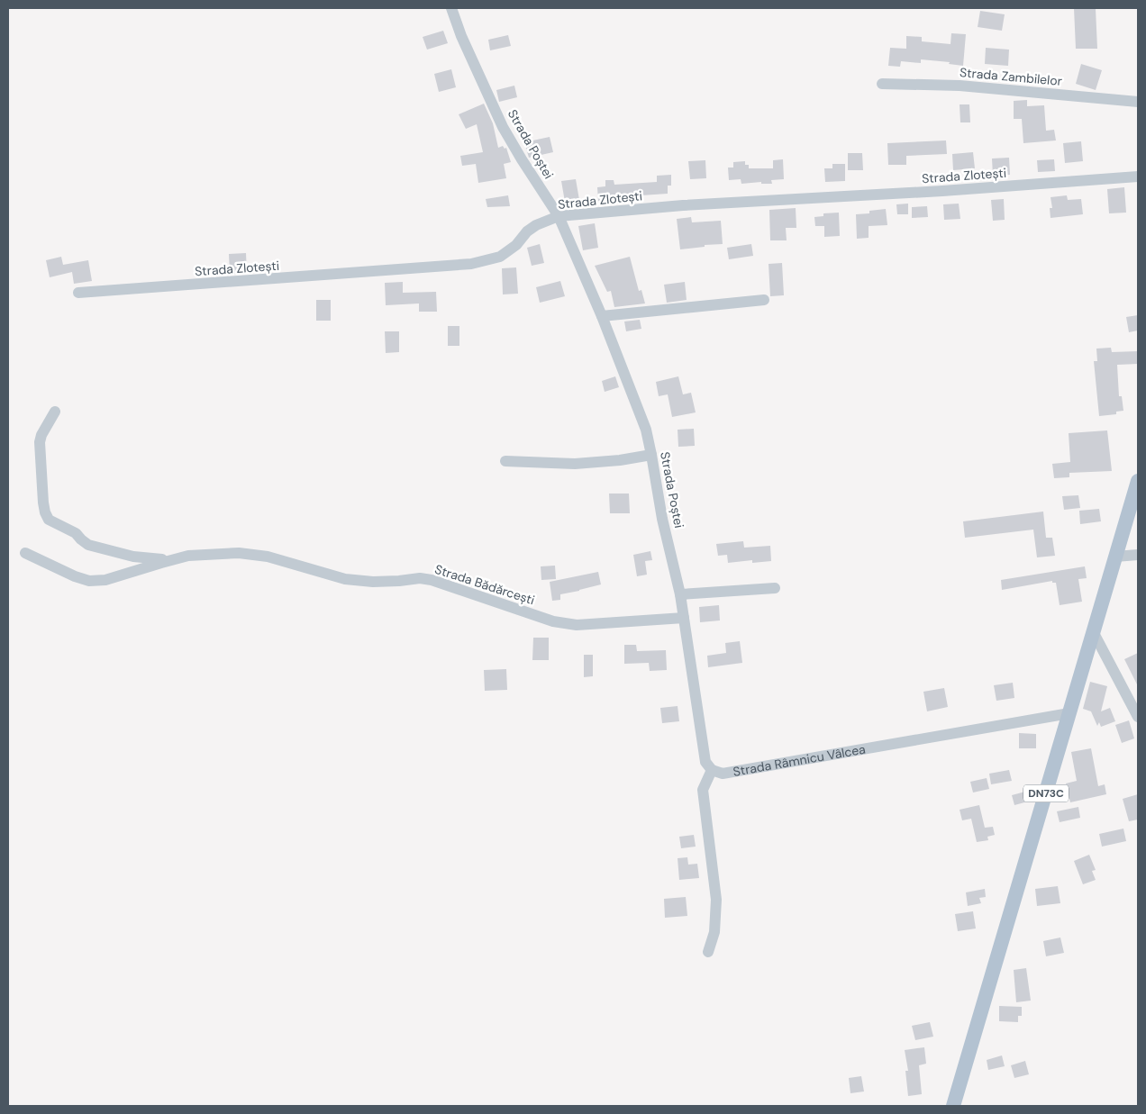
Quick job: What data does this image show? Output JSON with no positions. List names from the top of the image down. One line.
{"streets":{"main road":["DN73C"],"street":["Strada Zambilelor","Strada Poștei","Strada Zlotești","Strada Bădărcești","Strada Râmnicu Vâlcea"]},"crossings":[["Strada Poștei","Strada Zlotești"],["Strada Poștei","Strada Bădărcești"],["Strada Poștei","Strada Râmnicu Vâlcea"],["Strada Râmnicu Vâlcea","DN73C"]]}
